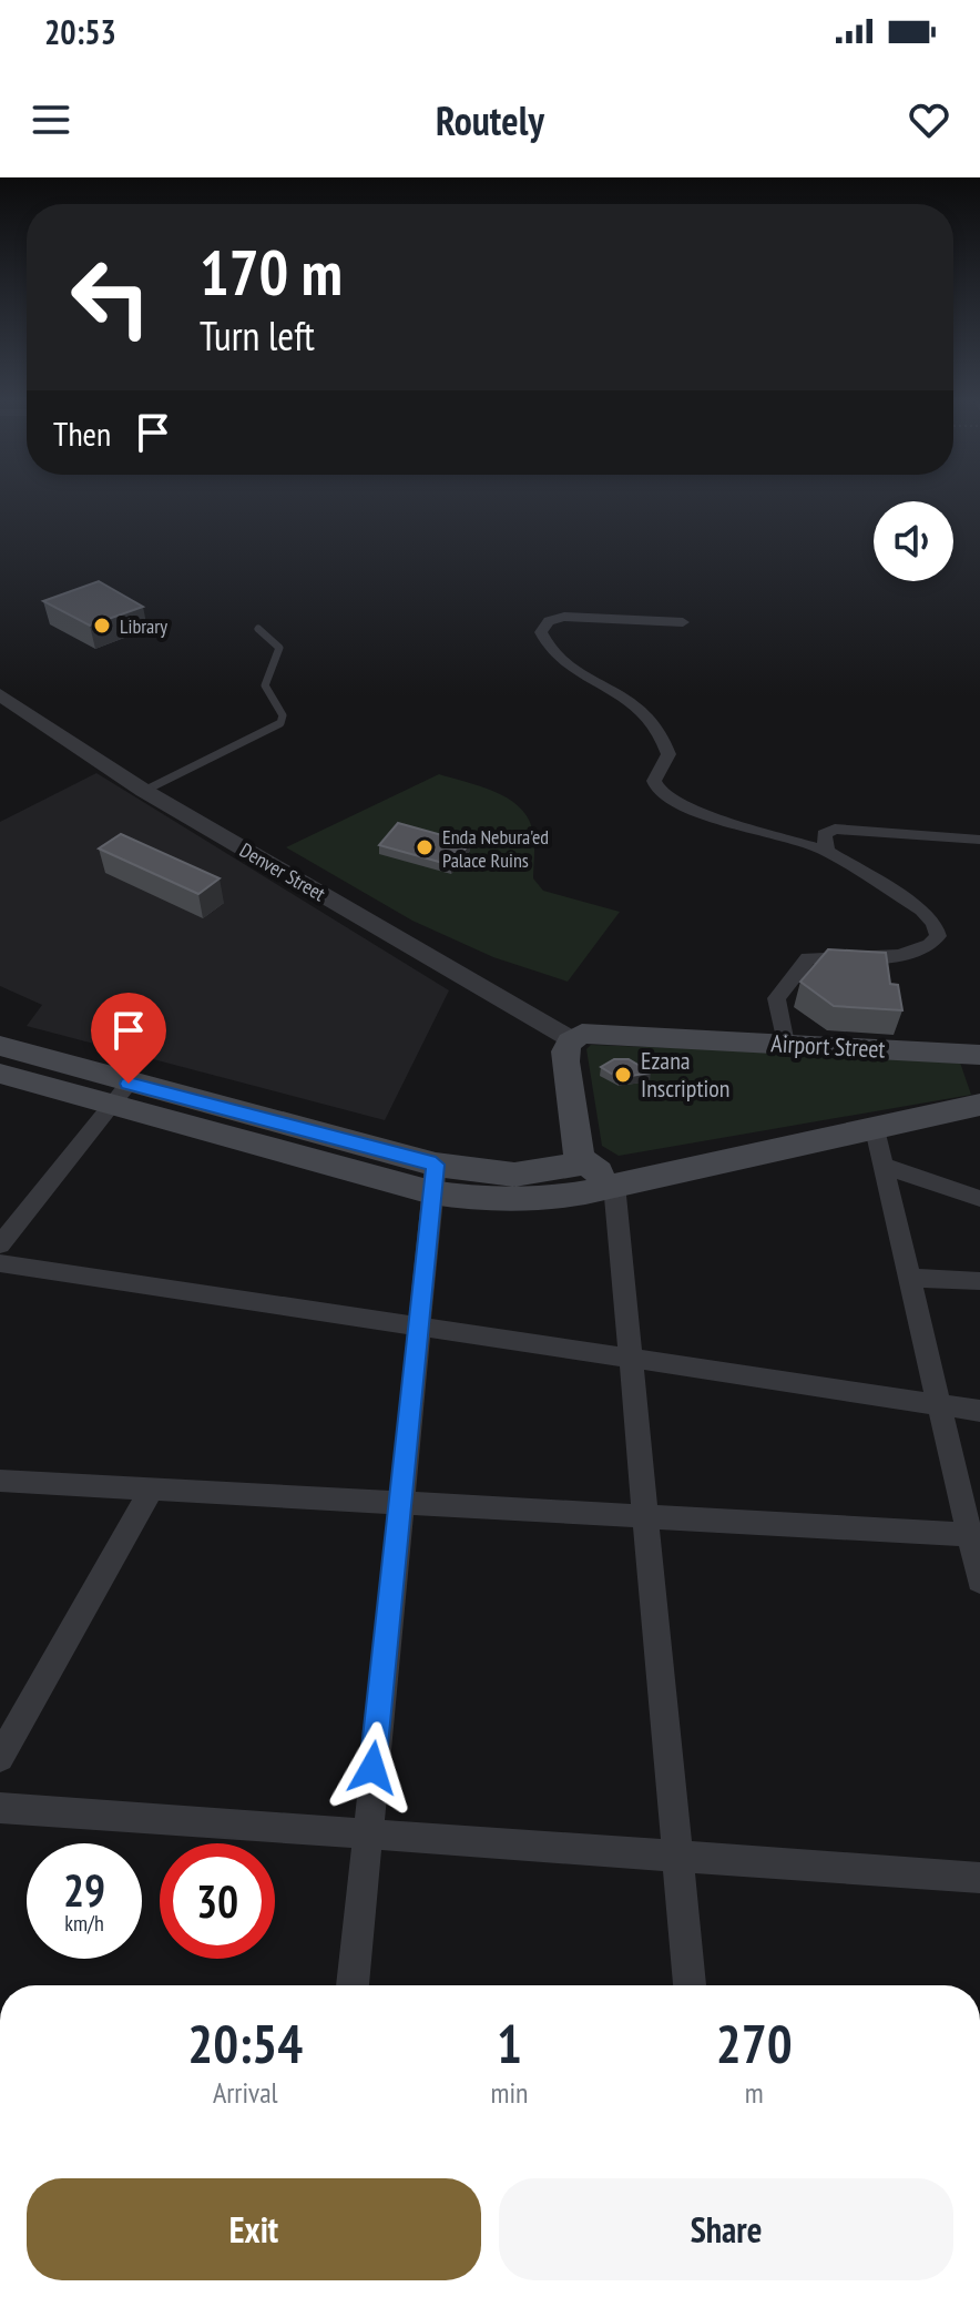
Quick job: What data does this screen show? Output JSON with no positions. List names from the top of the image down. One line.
{"streets":{"main road":["Airport Street"],"street":["Denver Street"]},"crossings":[["Denver Street","Airport Street"]],"places":["Library","Enda Nebura'ed Palace Ruins","Ezana Inscription"],"page":{"status":"20:53","header":"Routely","turn":["170 m","Turn left"],"then":"Then","speed":"29 km/h","limit":"30","eta":["20:54","Arrival","1","min","270","m"],"buttons":["Exit","Share"]}}
